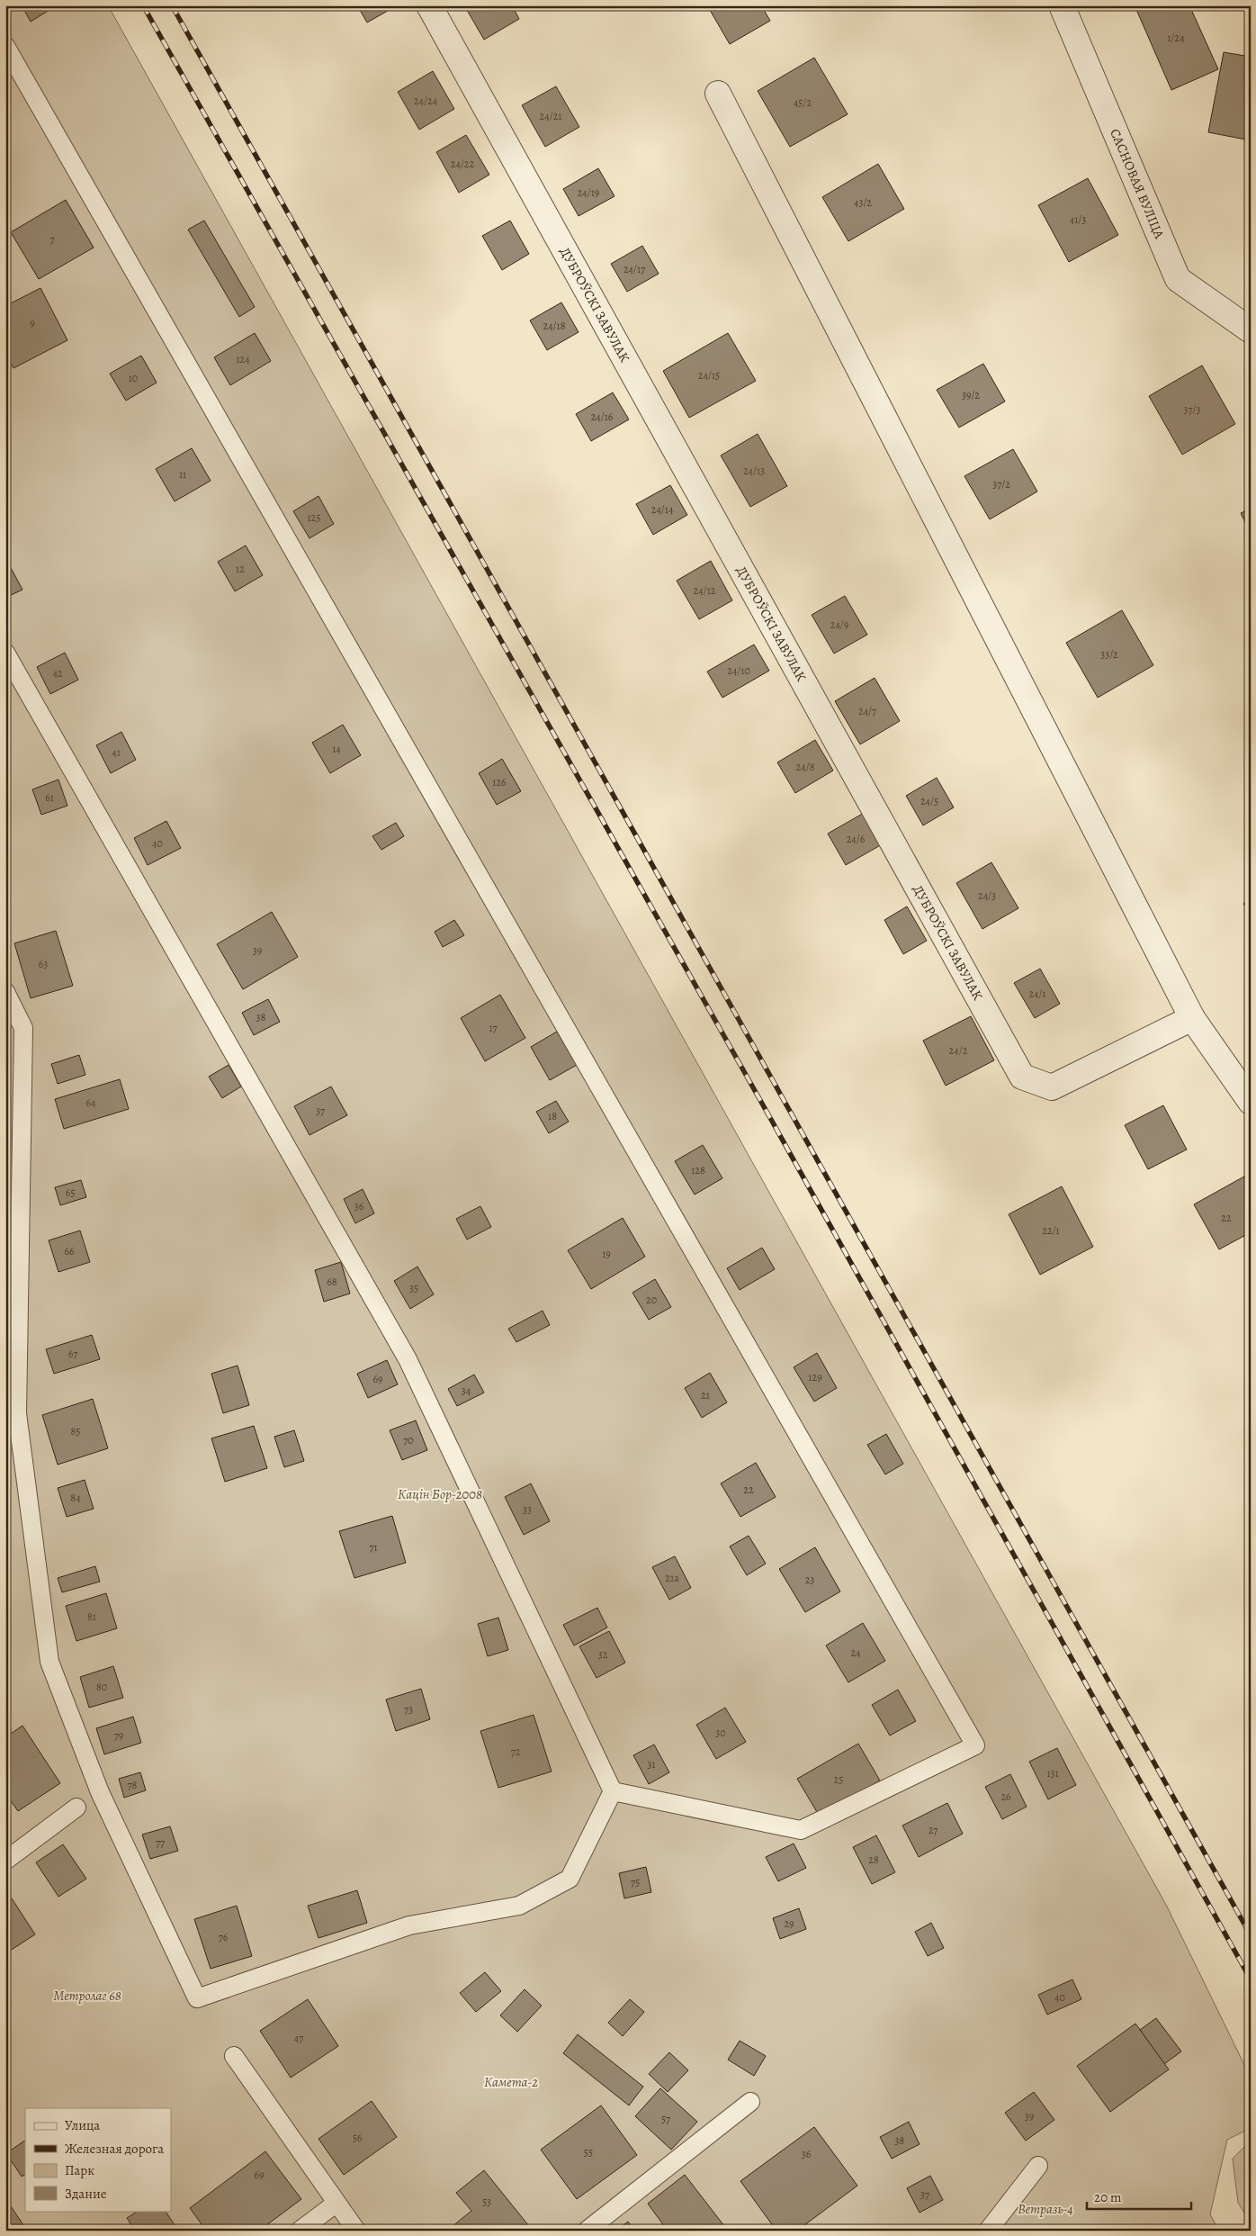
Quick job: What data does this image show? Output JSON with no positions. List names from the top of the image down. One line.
{"streets":{"street":["САСНОВАЯ ВУЛІЦА","ДУБРОЎСКІ ЗАВУЛАК"]},"parks":["Кацін Бор-2008","Метролаг 68","Камета-2","Ветразь-4"],"house_numbers":["1/24","24/24","45/2","24/21","24/22","24/19","43/2","41/3","7","24/17","9","24/18","124","24/15","10","39/2","37/3","24/16","24/13","11","37/2","24/14","125","12","24/12","24/9","33/2","24/10","42","24/7","14","41","24/8","126","61","24/5","24/6","40","24/3","39","63","24/1","38","17","24/2","64","37","18","128","65","36","22","22/1","66","19","68","35","20","67","129","69","34","21","85","70","22","84","33","71","21а","23","81","24","32","80","73","30","79","72","31","131","25","78","26","27","77","28","75","29","76","40","47","39","57","56","38","55","36","69","37","53"],"legend":["Улица","Железная дорога","Парк","Здание"],"scale_bar":"20 m"}
